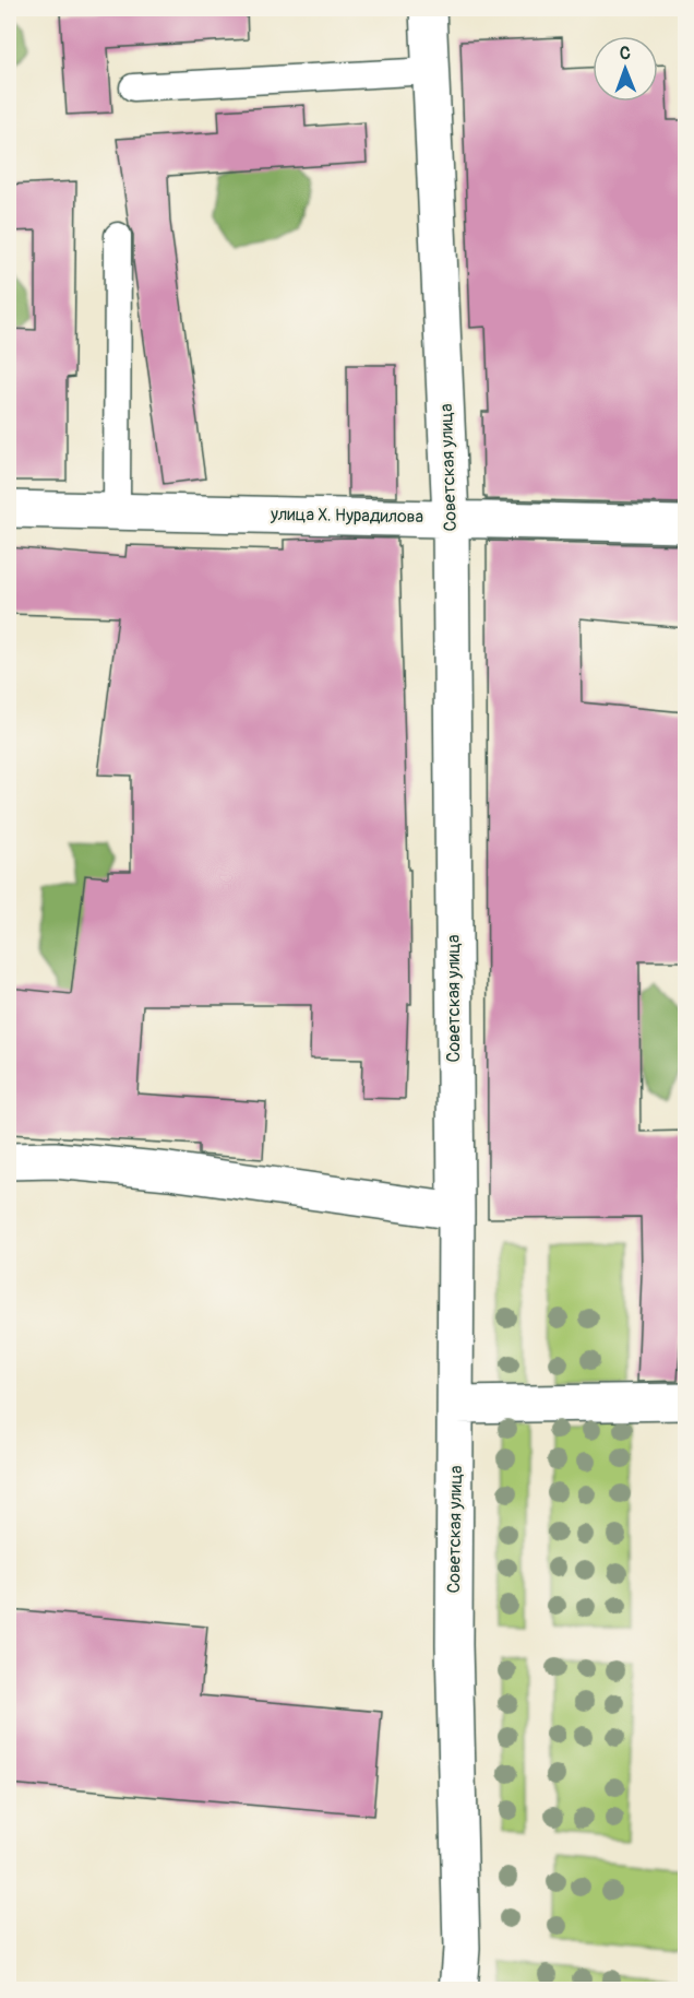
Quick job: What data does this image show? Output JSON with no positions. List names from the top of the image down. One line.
{"streets":{"street":["Советская улица","улица Х. Нурадилова"]},"crossings":[["Советская улица","улица Х. Нурадилова"]],"north":"top"}
